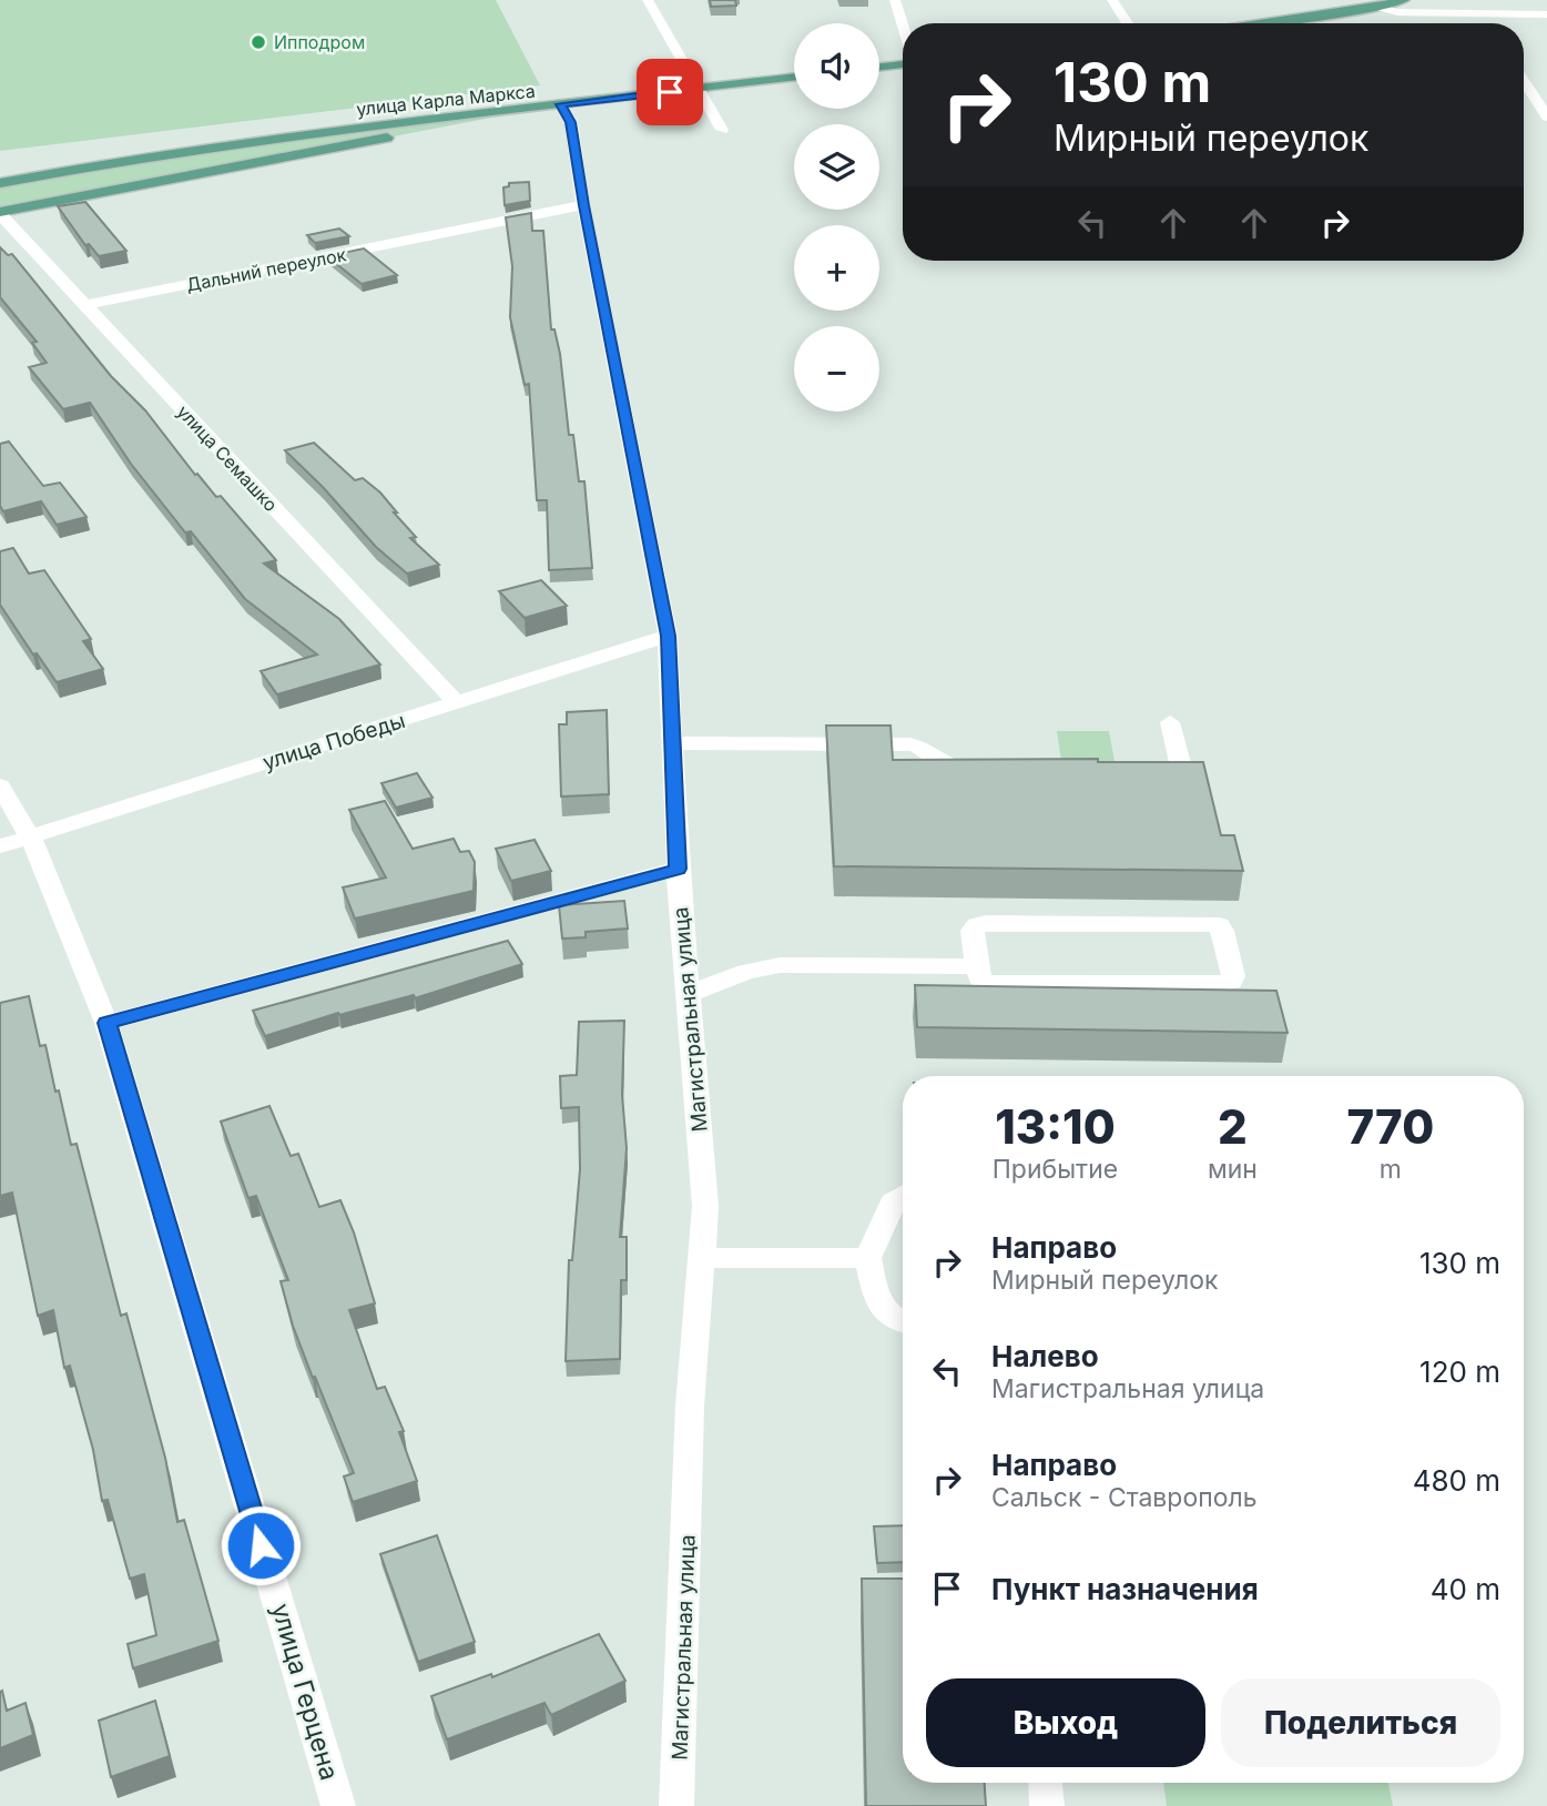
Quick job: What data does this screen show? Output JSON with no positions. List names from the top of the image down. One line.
{"streets":{"main road":["улица Карла Маркса"],"street":["Дальний переулок","улица Семашко","улица Победы","Магистральная улица","улица Герцена"]},"crossings":[["улица Карла Маркса","улица Семашко"],["улица Карла Маркса","Магистральная улица"],["Дальний переулок","улица Семашко"],["Дальний переулок","Магистральная улица"],["улица Семашко","улица Победы"],["улица Победы","Магистральная улица"],["улица Победы","улица Герцена"]],"places":["Ипподром"],"page":{"map_buttons":["+","−"],"turn":["130 m","Мирный переулок"],"eta":["13:10","Прибытие","2","мин","770","m"],"list":[{"name":"Направо","note":"Мирный переулок","value":"130 m"},{"name":"Налево","note":"Магистральная улица","value":"120 m"},{"name":"Направо","note":"Сальск - Ставрополь","value":"480 m"},{"name":"Пункт назначения","value":"40 m"}],"buttons":["Выход","Поделиться"]}}
